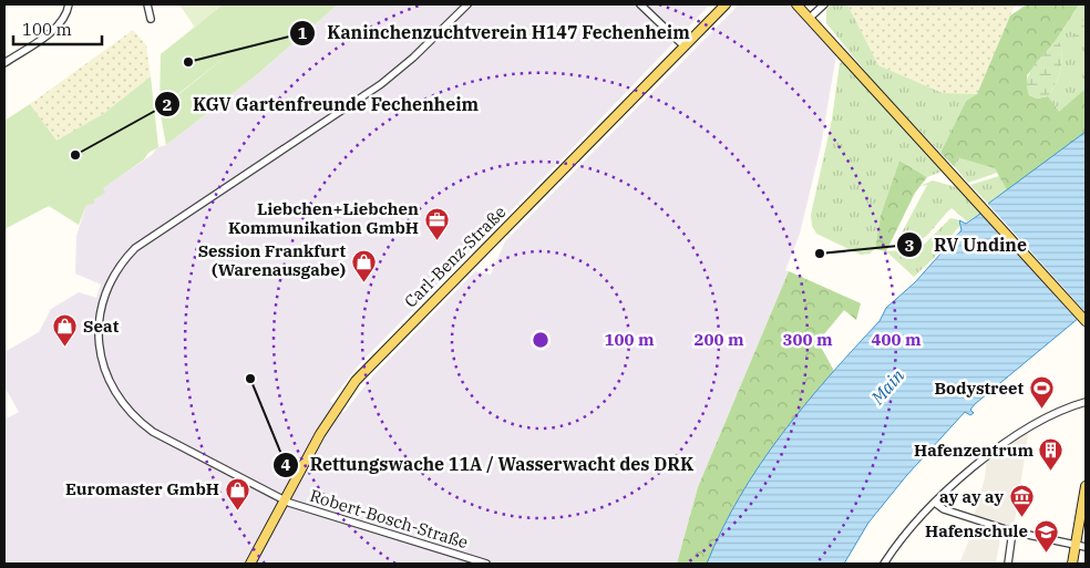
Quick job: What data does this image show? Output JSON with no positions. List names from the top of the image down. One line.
{"streets":{"main road":["Carl-Benz-Straße"],"street":["Robert-Bosch-Straße"]},"crossings":[["Carl-Benz-Straße","Robert-Bosch-Straße"]],"water":["Main"],"places":{"other":["Kaninchenzuchtverein H147 Fechenheim","KGV Gartenfreunde Fechenheim","RV Undine","Rettungswache 11A / Wasserwacht des DRK"],"office":["Liebchen+Liebchen Kommunikation GmbH"],"shop":["Session Frankfurt (Warenausgabe)","Seat","Euromaster GmbH"],"sports":["Bodystreet"],"building":["Hafenzentrum"],"museum":["ay ay ay"],"school or university":["Hafenschule"]},"scale_bar":"100 m","rings":["100 m","200 m","300 m","400 m"]}
